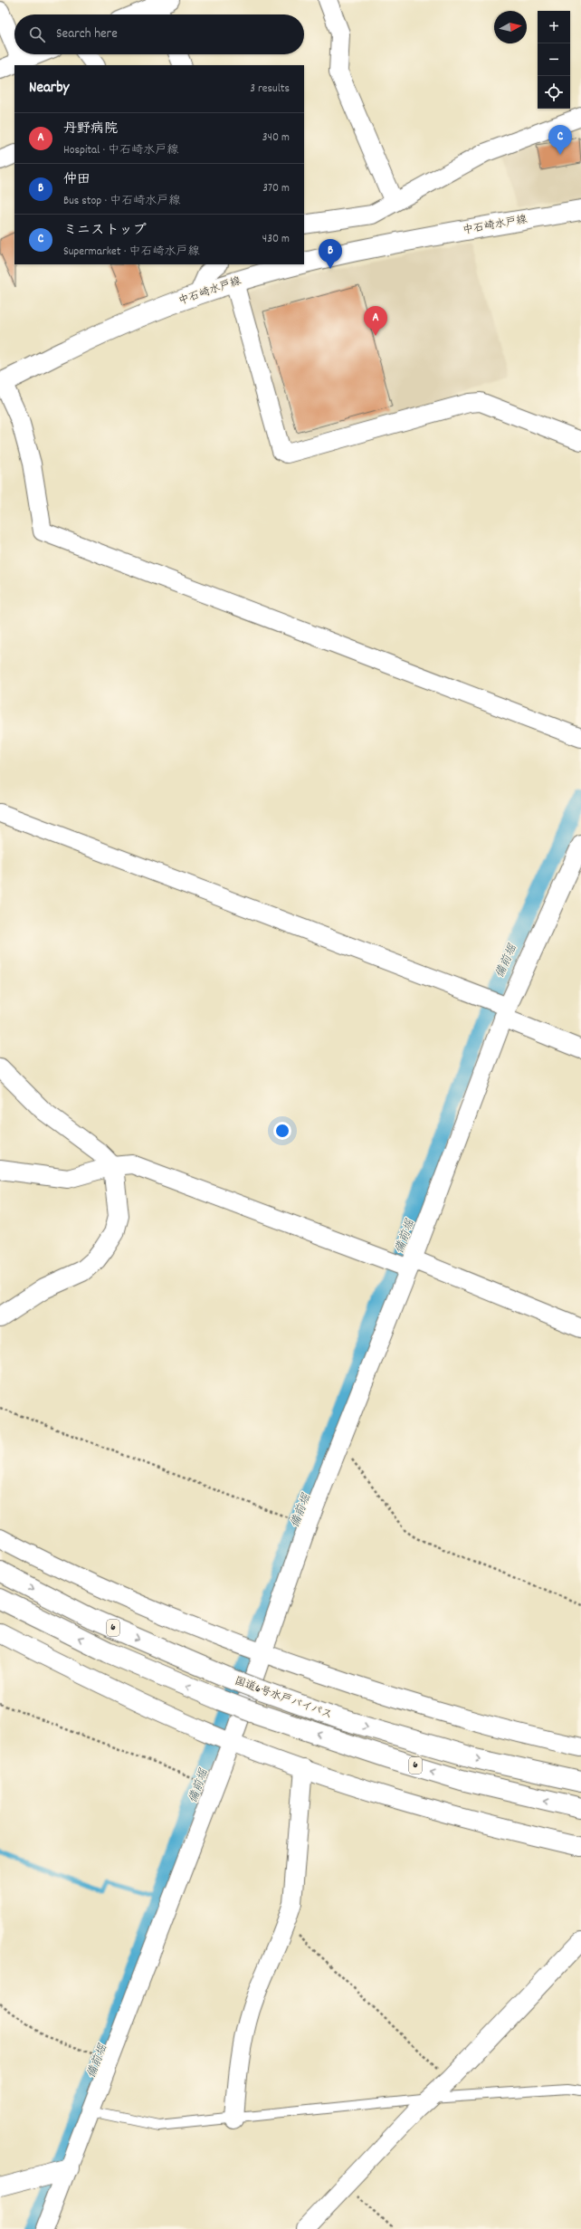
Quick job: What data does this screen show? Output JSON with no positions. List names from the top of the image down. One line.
{"streets":{"main road":["中石崎水戸線","6","国道6号水戸バイパス"]},"water":["備前堀"],"north":"right","page":{"map_buttons":["+","−"],"search":"Search here","heading":["Nearby","3 results"],"list":[{"mark":"A","name":"丹野病院","note":"Hospital · 中石崎水戸線","value":"340 m"},{"mark":"B","name":"仲田","note":"Bus stop · 中石崎水戸線","value":"370 m"},{"mark":"C","name":"ミニストップ","note":"Supermarket · 中石崎水戸線","value":"430 m"}],"pins":["C","B","A"]}}
